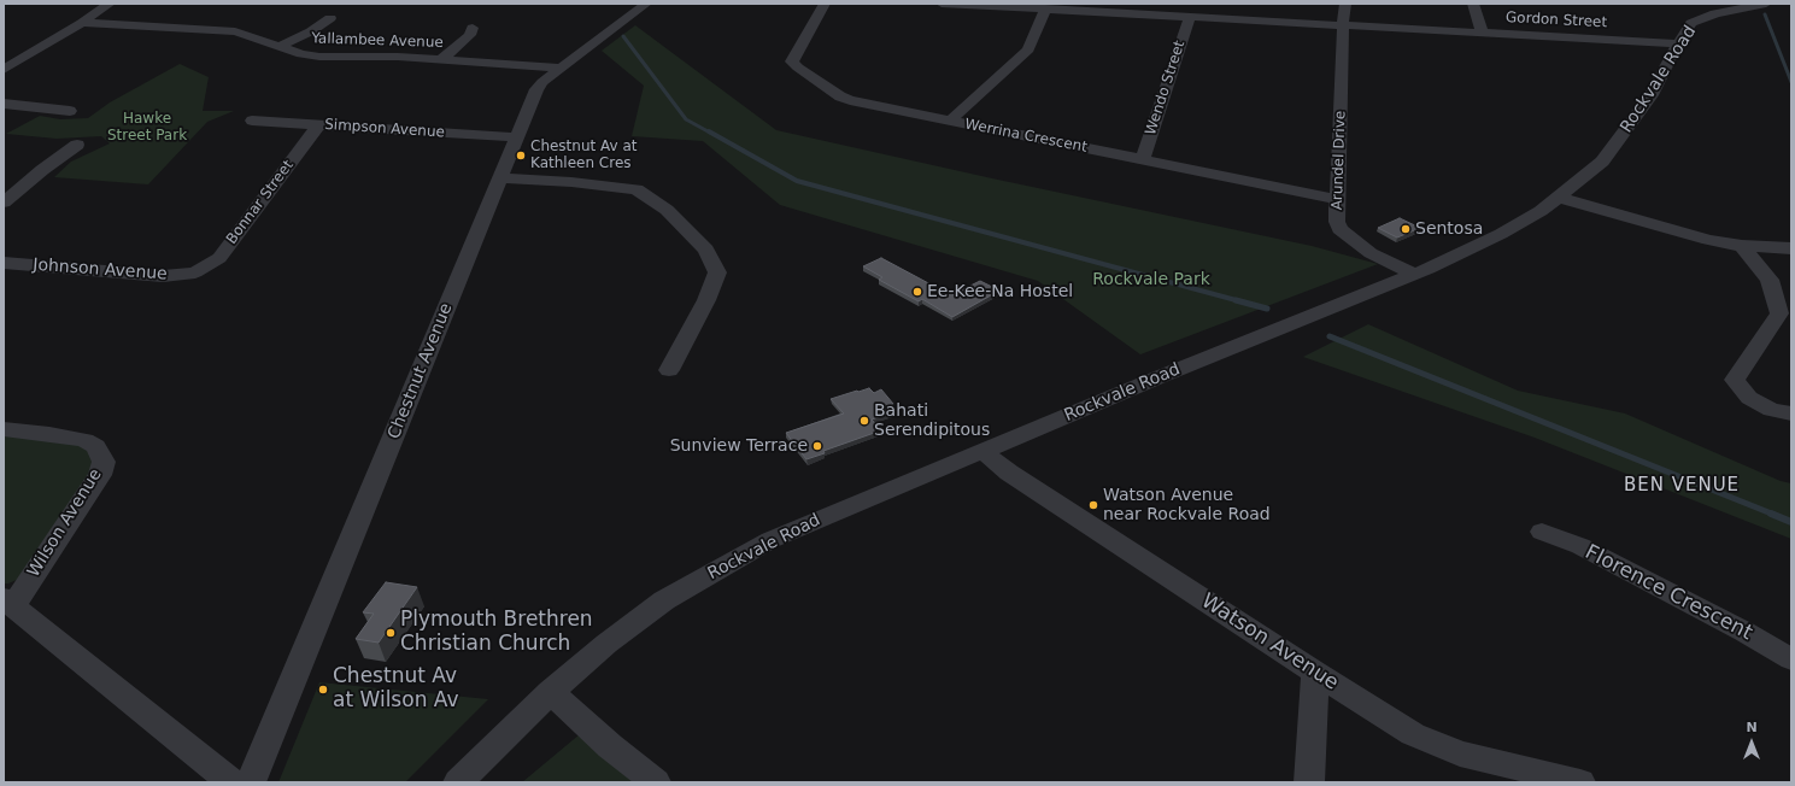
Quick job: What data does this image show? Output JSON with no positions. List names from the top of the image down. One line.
{"streets":{"street":["Gordon Street","Yallambee Avenue","Rockvale Road","Wendo Street","Simpson Avenue","Werrina Crescent","Arundel Drive","Bonnar Street","Johnson Avenue","Chestnut Avenue","Wilson Avenue","Florence Crescent","Watson Avenue"]},"crossings":[["Gordon Street","Rockvale Road"],["Gordon Street","Wendo Street"],["Gordon Street","Arundel Drive"],["Yallambee Avenue","Chestnut Avenue"],["Rockvale Road","Arundel Drive"],["Rockvale Road","Watson Avenue"],["Wendo Street","Werrina Crescent"],["Simpson Avenue","Bonnar Street"],["Simpson Avenue","Chestnut Avenue"],["Werrina Crescent","Arundel Drive"],["Bonnar Street","Johnson Avenue"]],"districts":["BEN VENUE"],"parks":["Hawke Street Park","Rockvale Park"],"places":["Chestnut Av at Kathleen Cres","Sentosa","Ee-Kee-Na Hostel","Bahati Serendipitous","Sunview Terrace","Watson Avenue near Rockvale Road","Plymouth Brethren Christian Church","Chestnut Av at Wilson Av"],"north":"top"}
